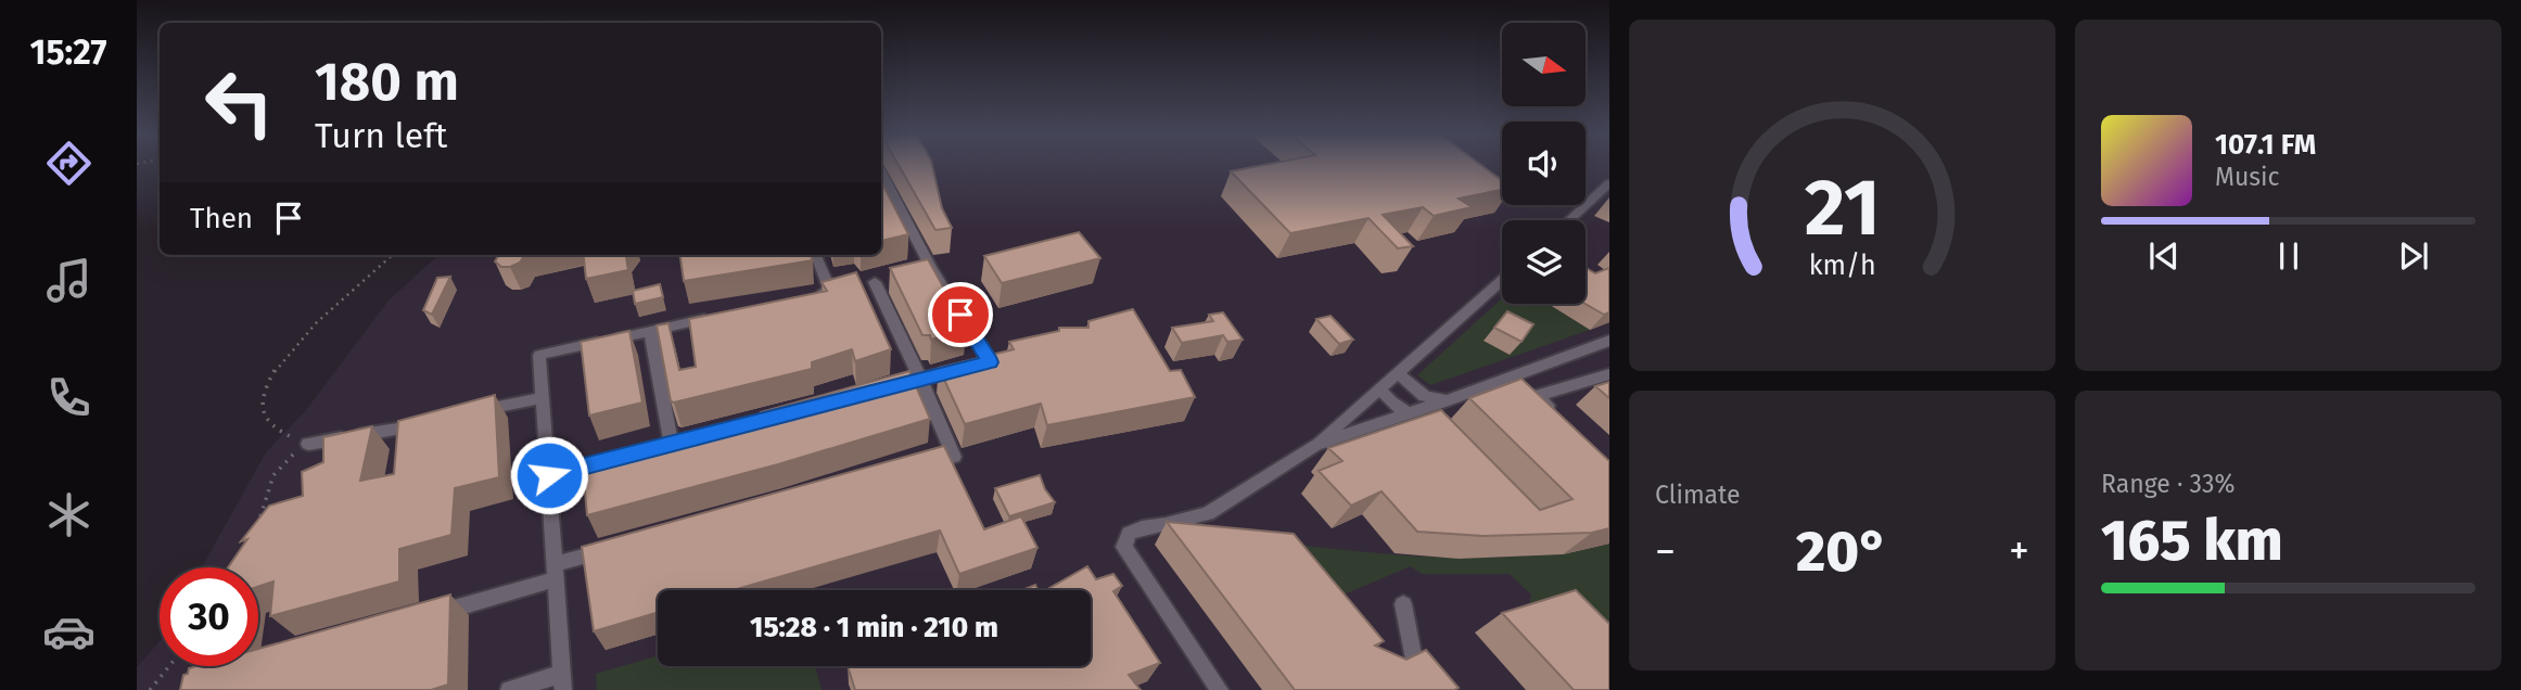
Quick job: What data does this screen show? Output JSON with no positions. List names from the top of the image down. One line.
{"north":"right","page":{"tabs":"15:27","turn":["180 m","Turn left"],"song":["107.1 FM","Music"],"then":"Then","tile":["Climate",["Range · 33%","165 km"]],"heat":["−","20°","+"],"limit":"30","trip":"15:28 · 1 min · 210 m","gauge":["21","km/h"]}}
